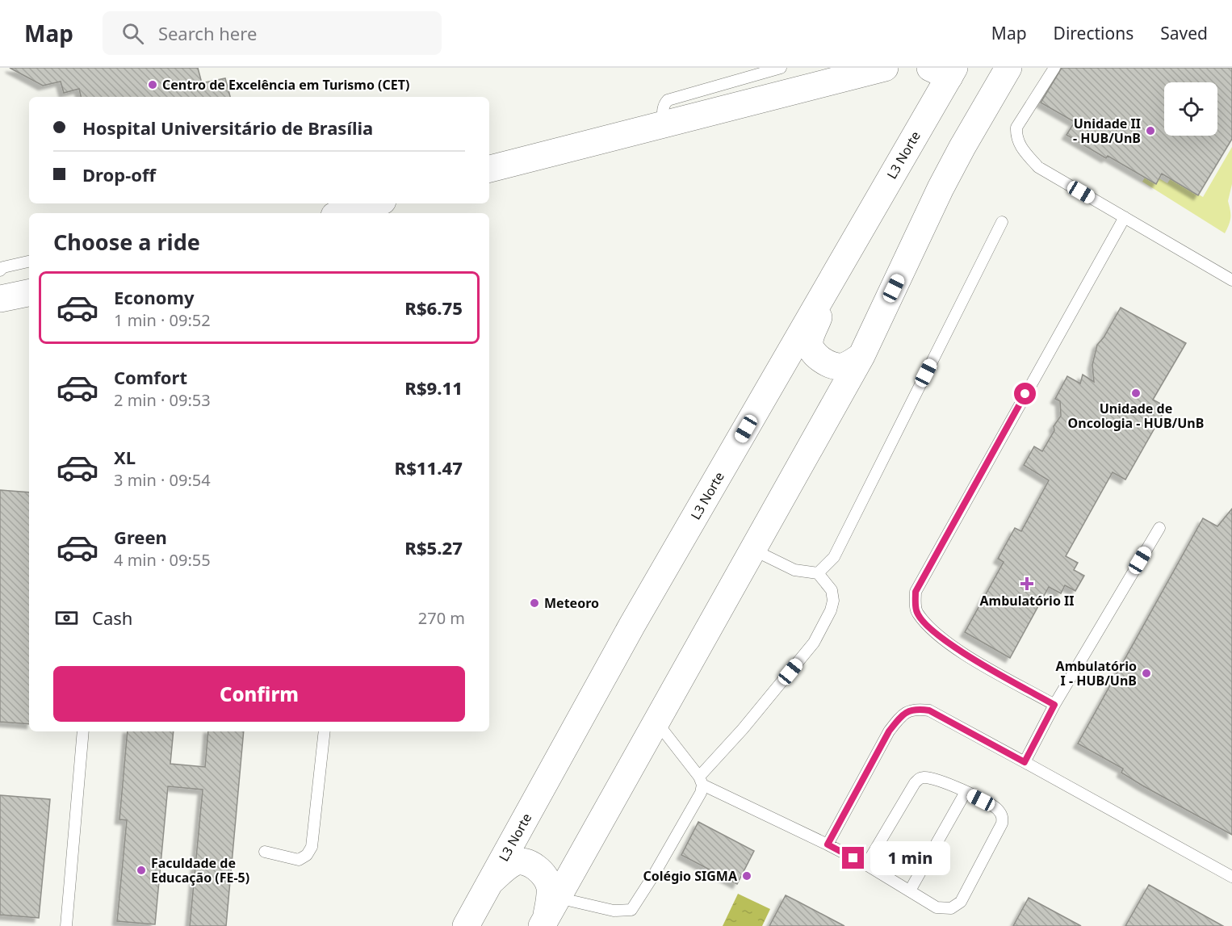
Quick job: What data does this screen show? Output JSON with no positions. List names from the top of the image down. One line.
{"streets":{"main road":["L3 Norte"]},"places":{"other":["Centro de Excelência em Turismo (CET)","Unidade II - HUB/UnB","Unidade de Oncologia - HUB/UnB","Meteoro","Ambulatório I - HUB/UnB","Faculdade de Educação (FE-5)","Colégio SIGMA"],"health":["Ambulatório II"]},"page":{"header":"Map","search":"Search here","nav":["Map","Directions","Saved"],"banner":["Hospital Universitário de Brasília","Drop-off"],"heading":"Choose a ride","list":[{"name":"Economy","note":"1 min · 09:52","value":"R$6.75"},{"name":"Comfort","note":"2 min · 09:53","value":"R$9.11"},{"name":"XL","note":"3 min · 09:54","value":"R$11.47"},{"name":"Green","note":"4 min · 09:55","value":"R$5.27"}],"pay":["Cash","270 m"],"buttons":"Confirm","bubble":"1 min"}}
